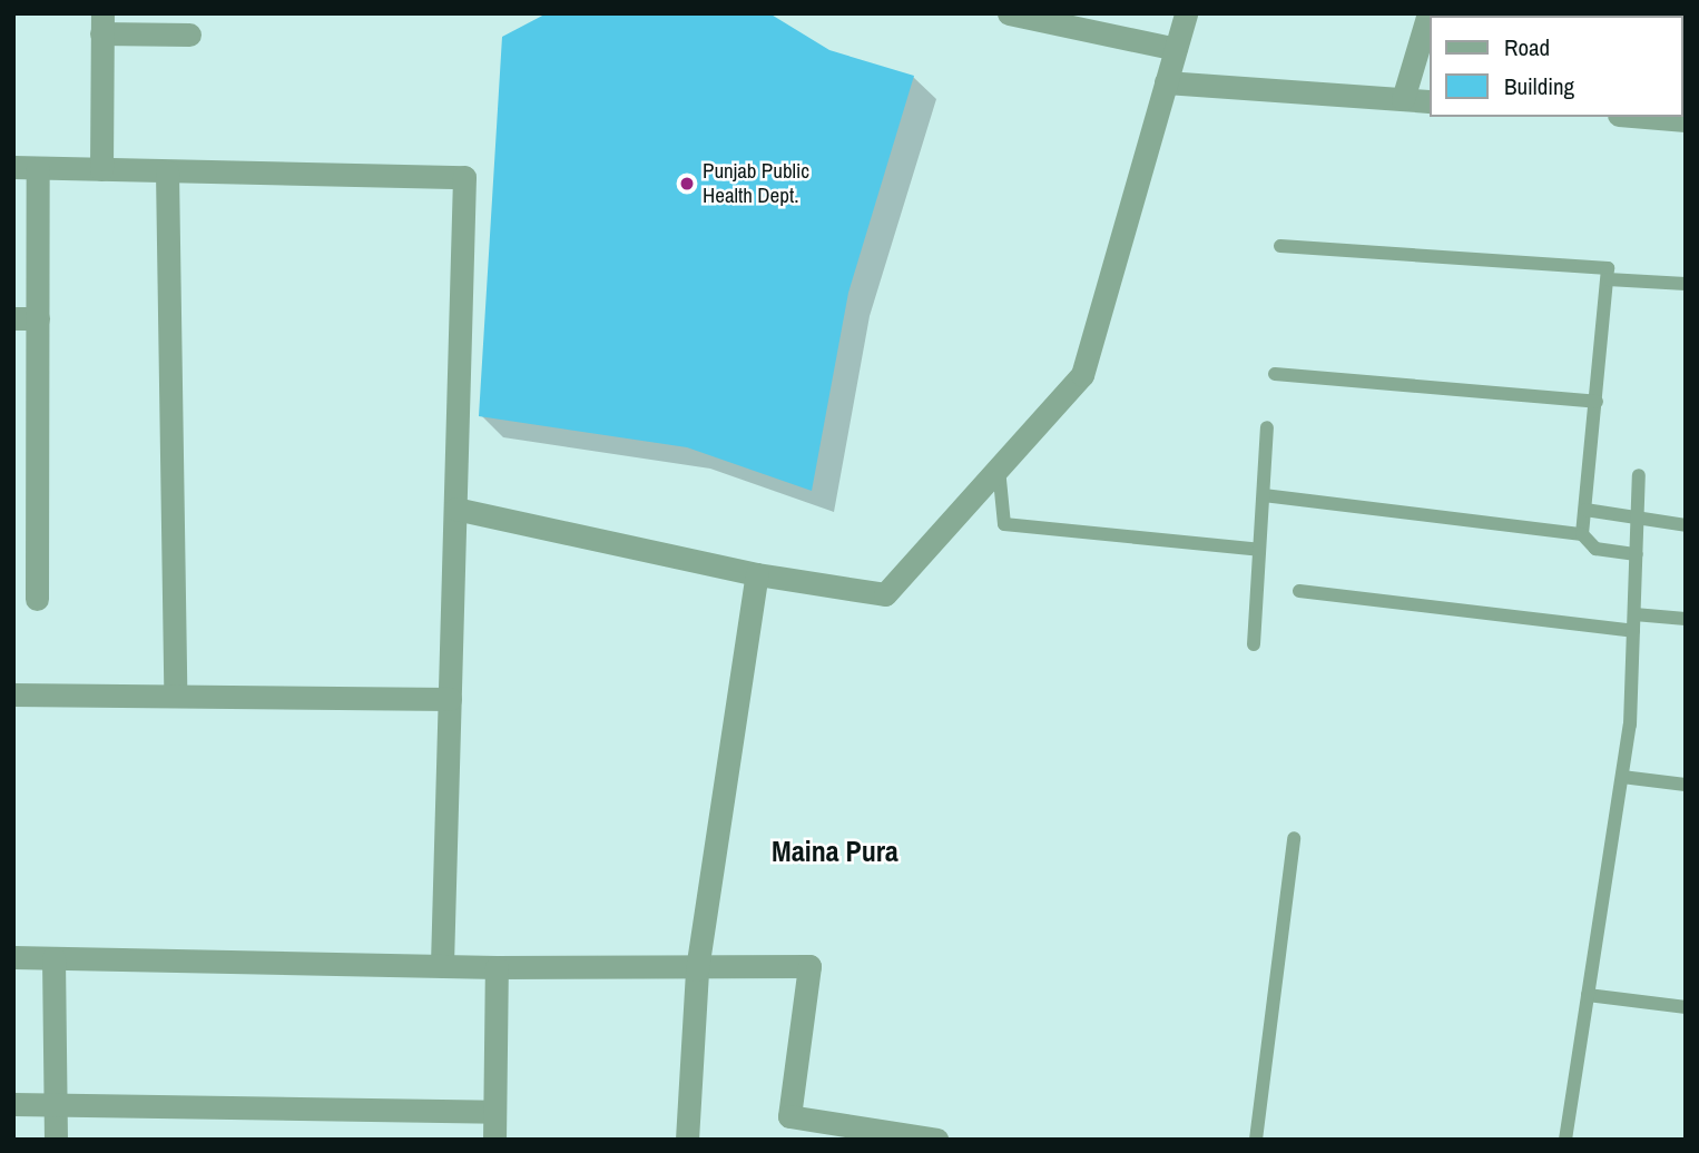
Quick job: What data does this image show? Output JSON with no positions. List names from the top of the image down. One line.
{"districts":["Maina Pura"],"places":["Punjab Public Health Dept."],"legend":["Road","Building"]}
